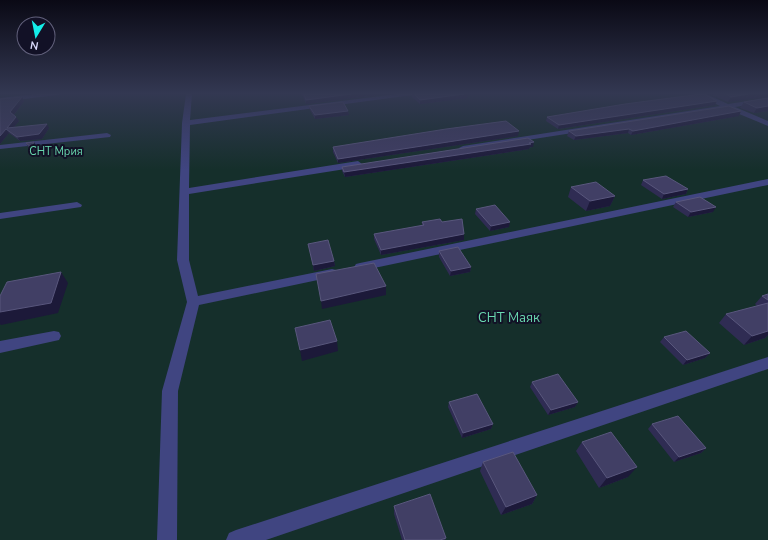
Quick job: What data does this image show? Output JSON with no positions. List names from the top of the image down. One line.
{"parks":["СНТ Мрия","СНТ Маяк"],"north":"bottom"}
